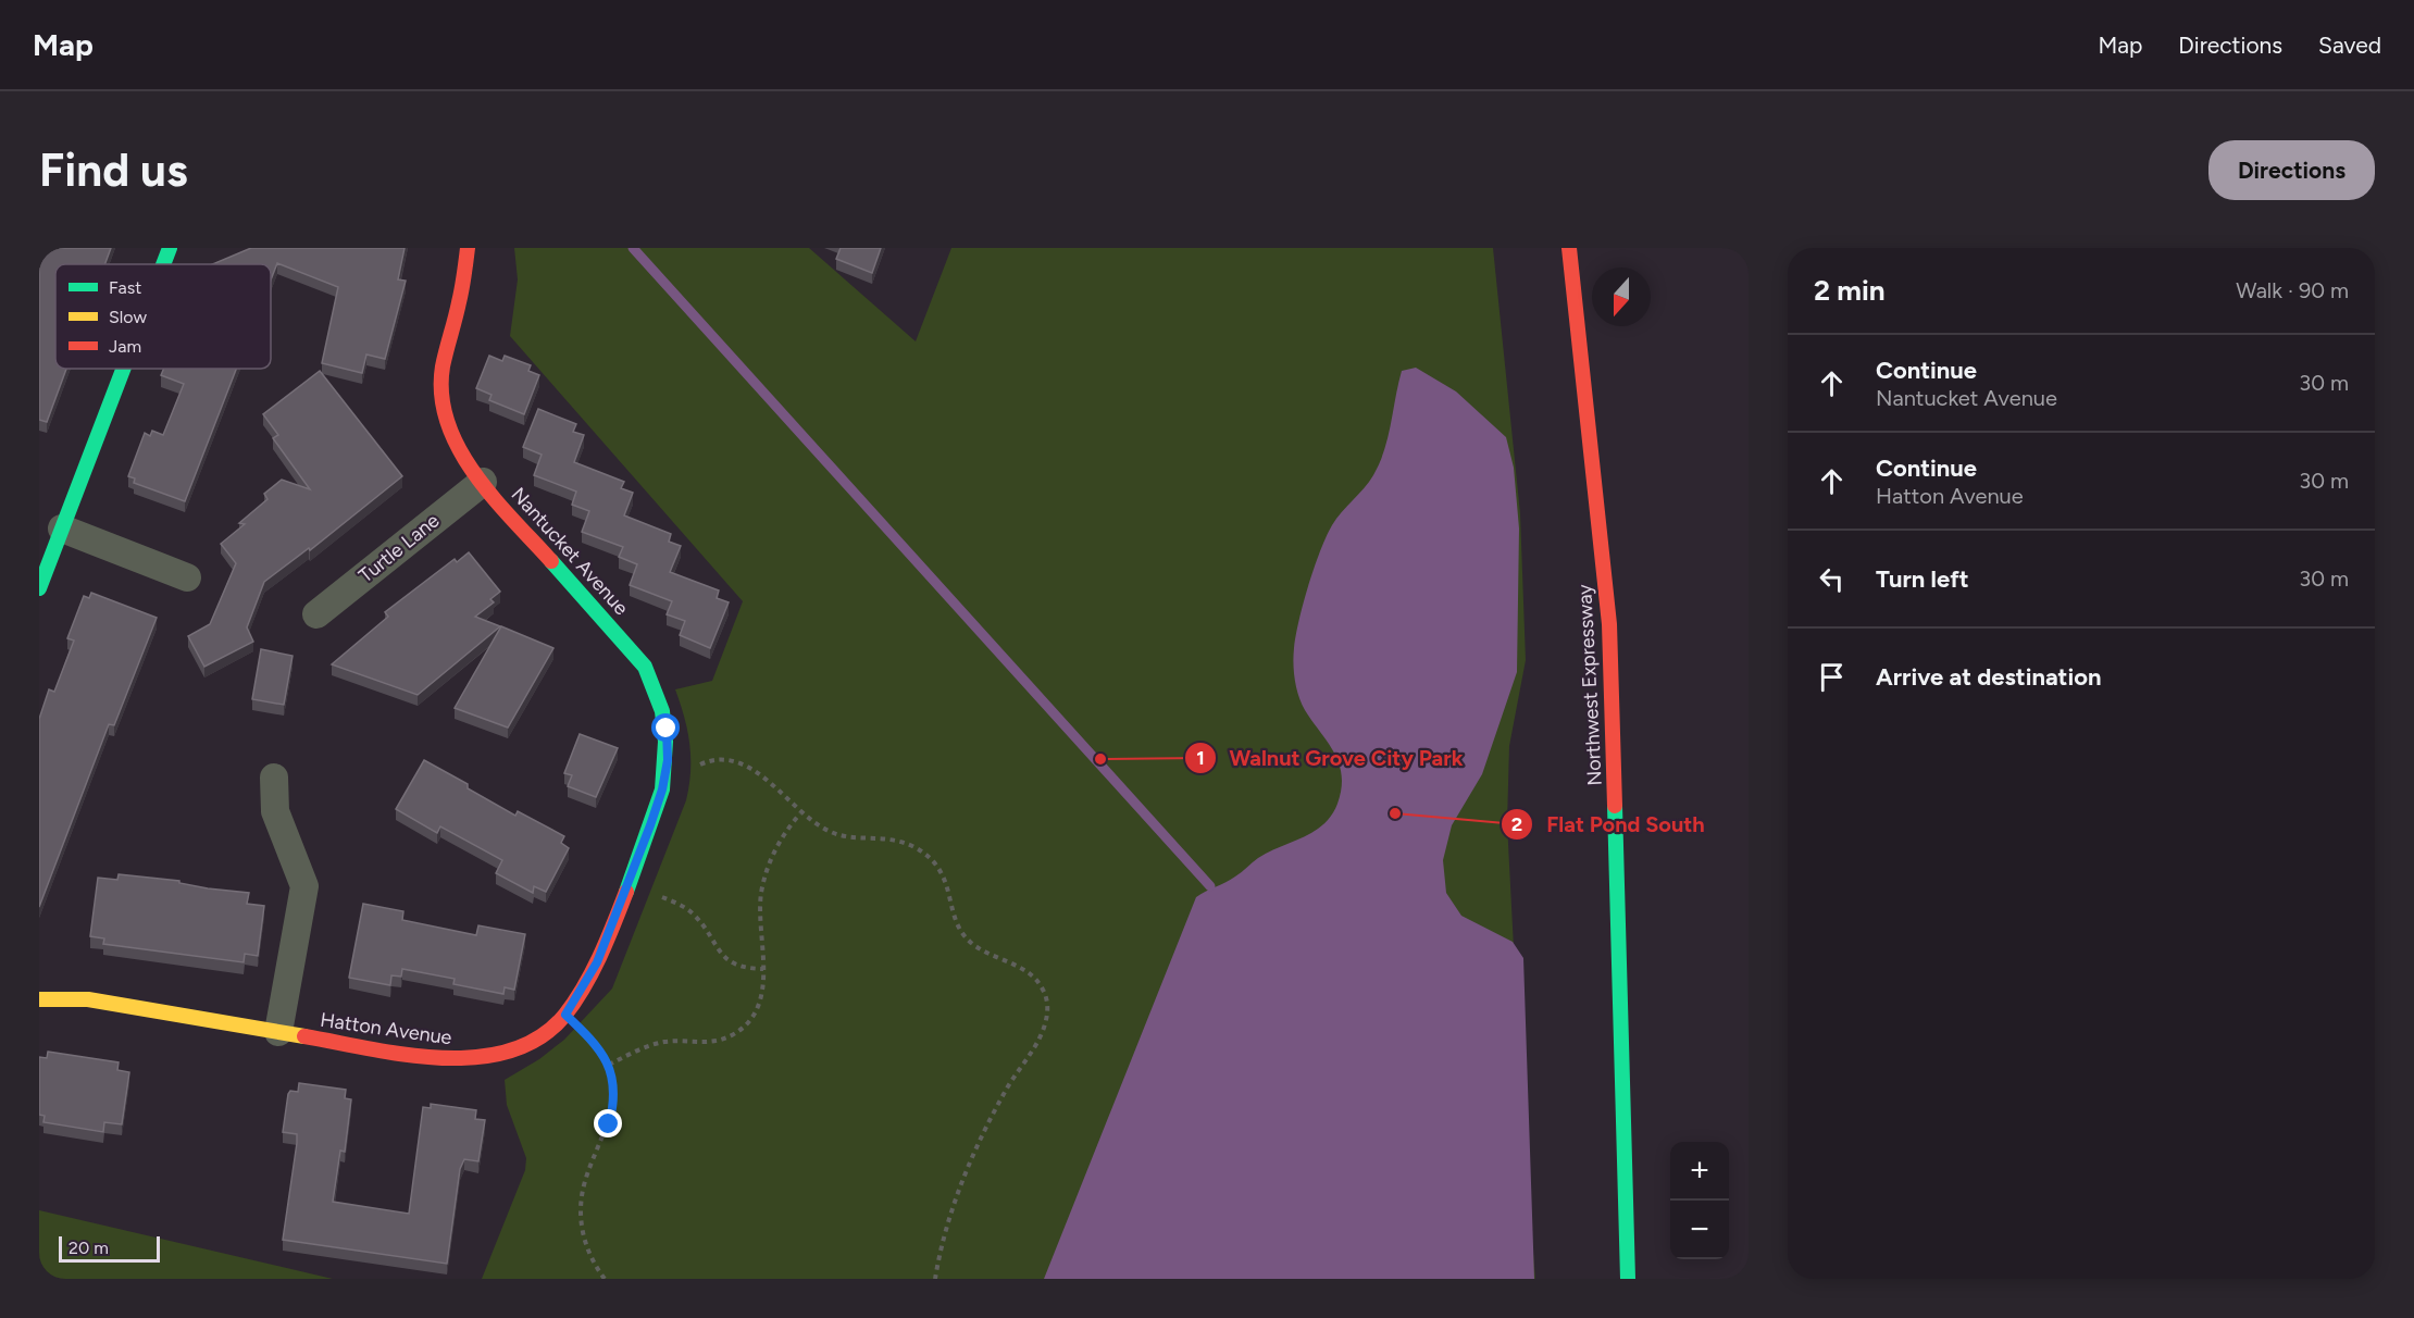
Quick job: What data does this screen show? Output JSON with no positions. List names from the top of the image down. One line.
{"streets":{"street":["Turtle Lane","Nantucket Avenue","Northwest Expressway","Hatton Avenue"]},"crossings":[["Turtle Lane","Nantucket Avenue"],["Nantucket Avenue","Hatton Avenue"]],"places":["Walnut Grove City Park","Flat Pond South"],"legend":["Fast","Slow","Jam"],"scale_bar":"20 m","north":"bottom","page":{"header":"Map","nav":["Map","Directions","Saved"],"buttons":"Directions","title":"Find us","heading":["2 min","Walk · 90 m"],"list":[["Continue","Nantucket Avenue","30 m"],["Continue","Hatton Avenue","30 m"],["Turn left","30 m"],"Arrive at destination"],"map_buttons":["+","−"],"scale":"20 m"}}
